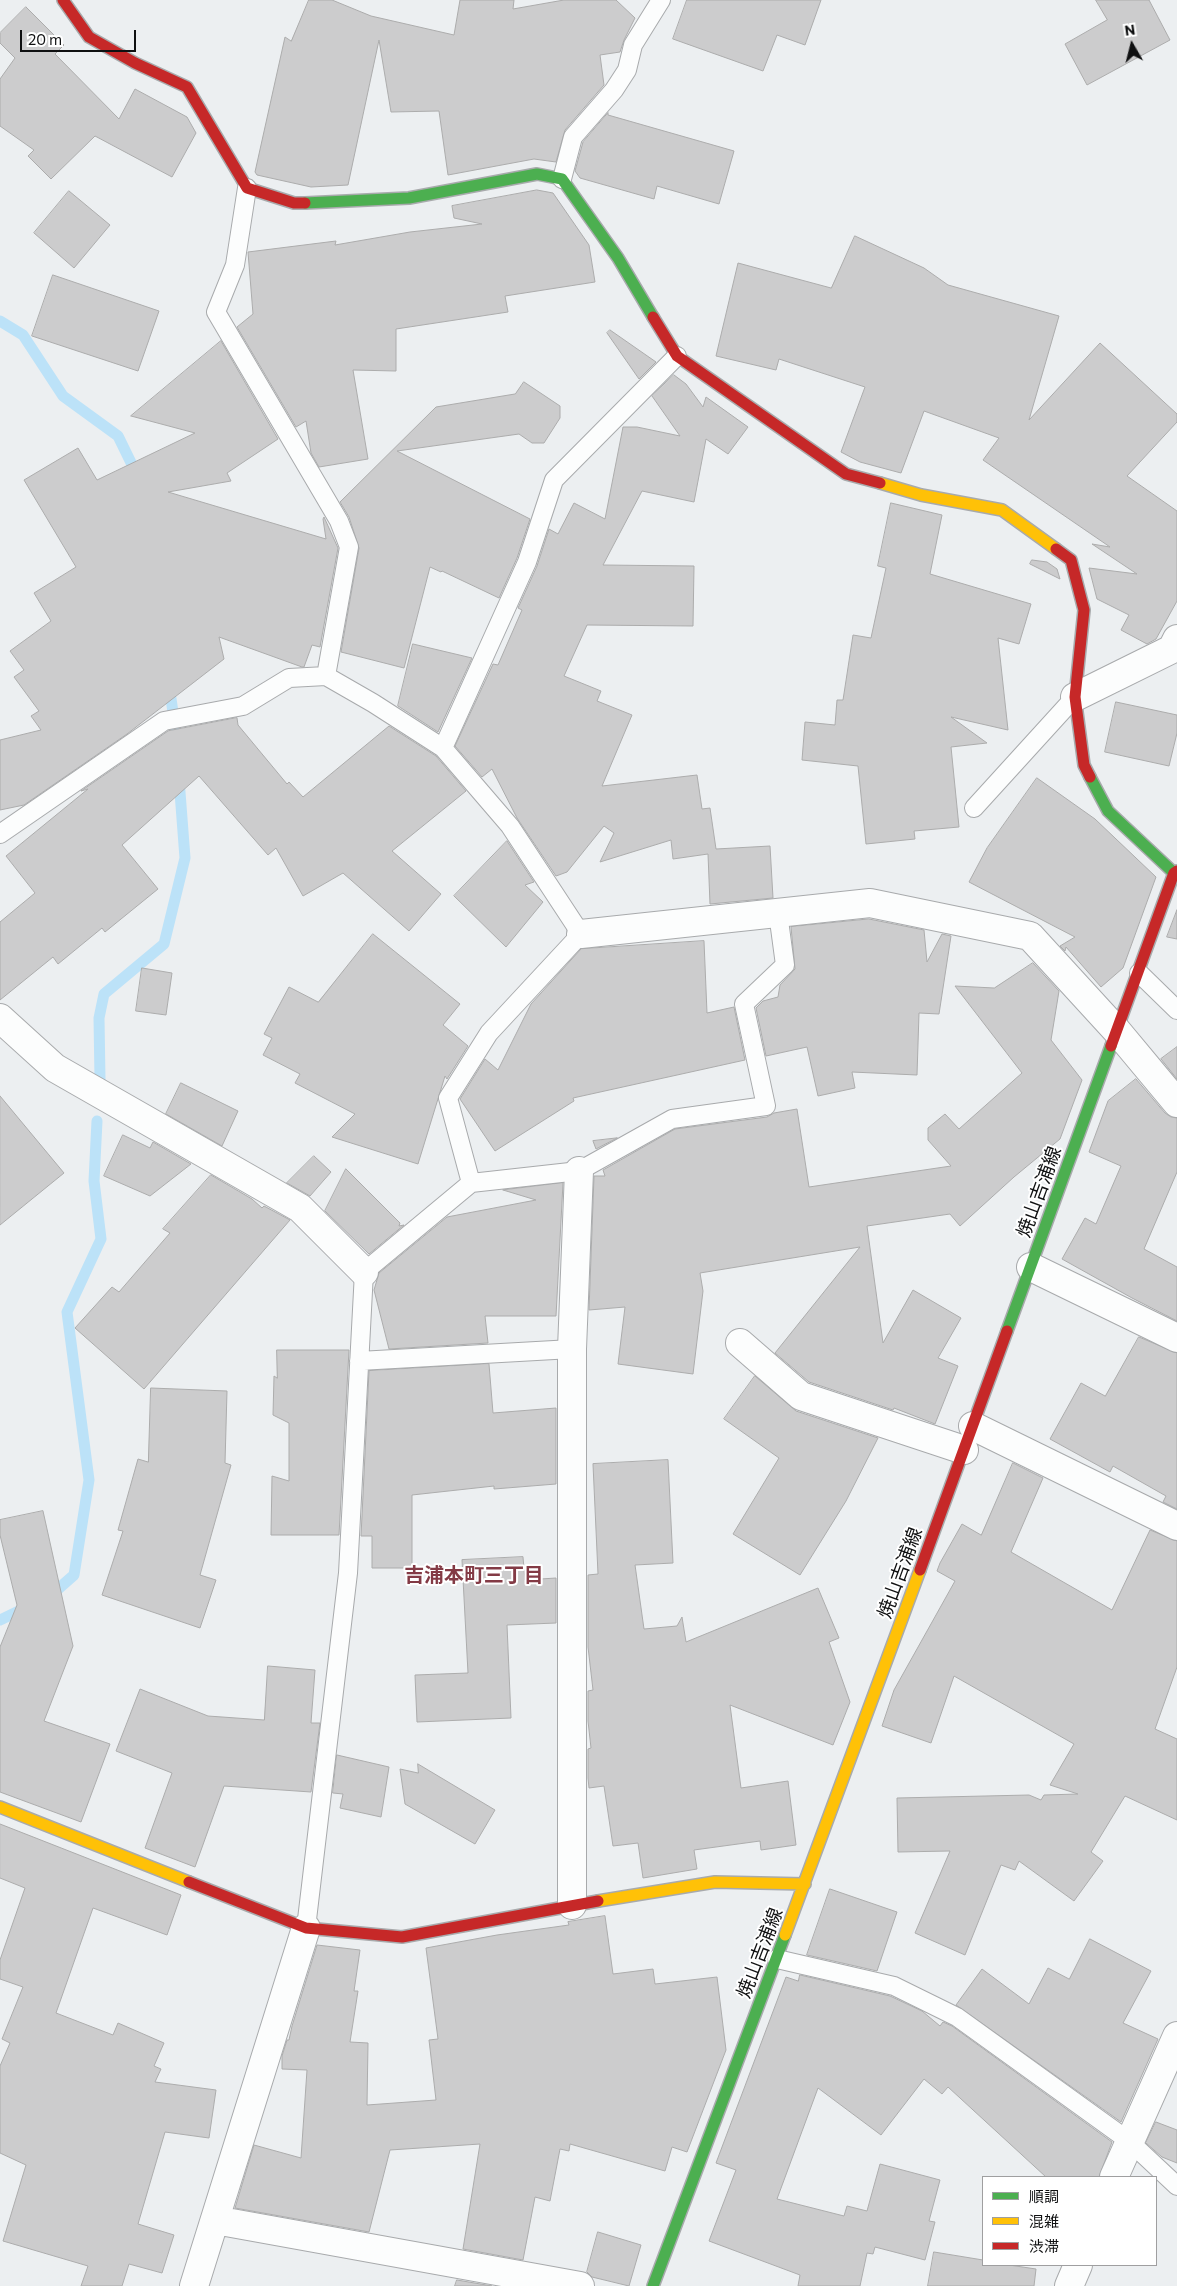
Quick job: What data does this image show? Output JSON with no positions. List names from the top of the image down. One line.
{"streets":{"street":["焼山吉浦線"]},"districts":["吉浦本町三丁目"],"legend":["順調","混雑","渋滞"],"scale_bar":"20 m","north":"top"}
